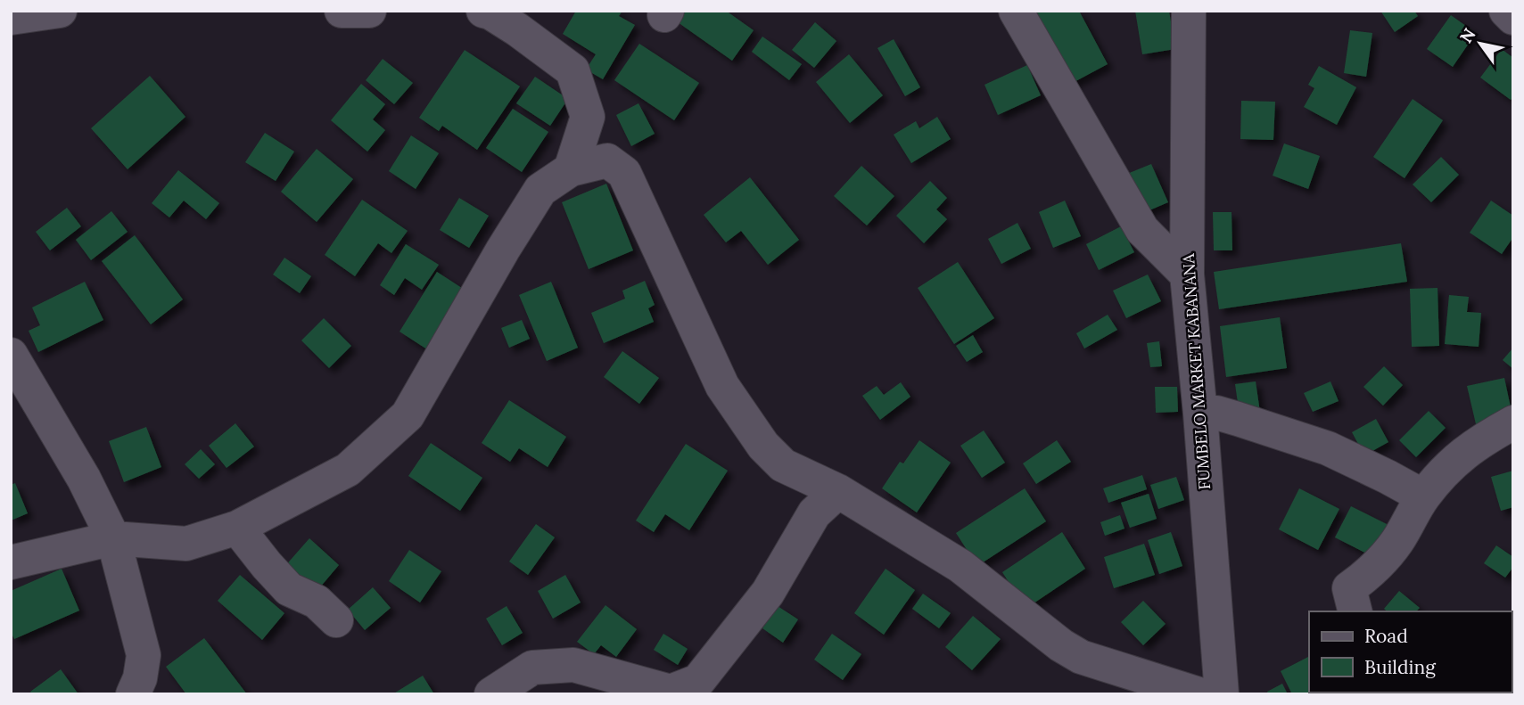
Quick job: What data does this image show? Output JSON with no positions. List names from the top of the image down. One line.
{"streets":{"street":["FUMBELO MARKET KABANANA"]},"legend":["Road","Building"],"north":"top left"}
